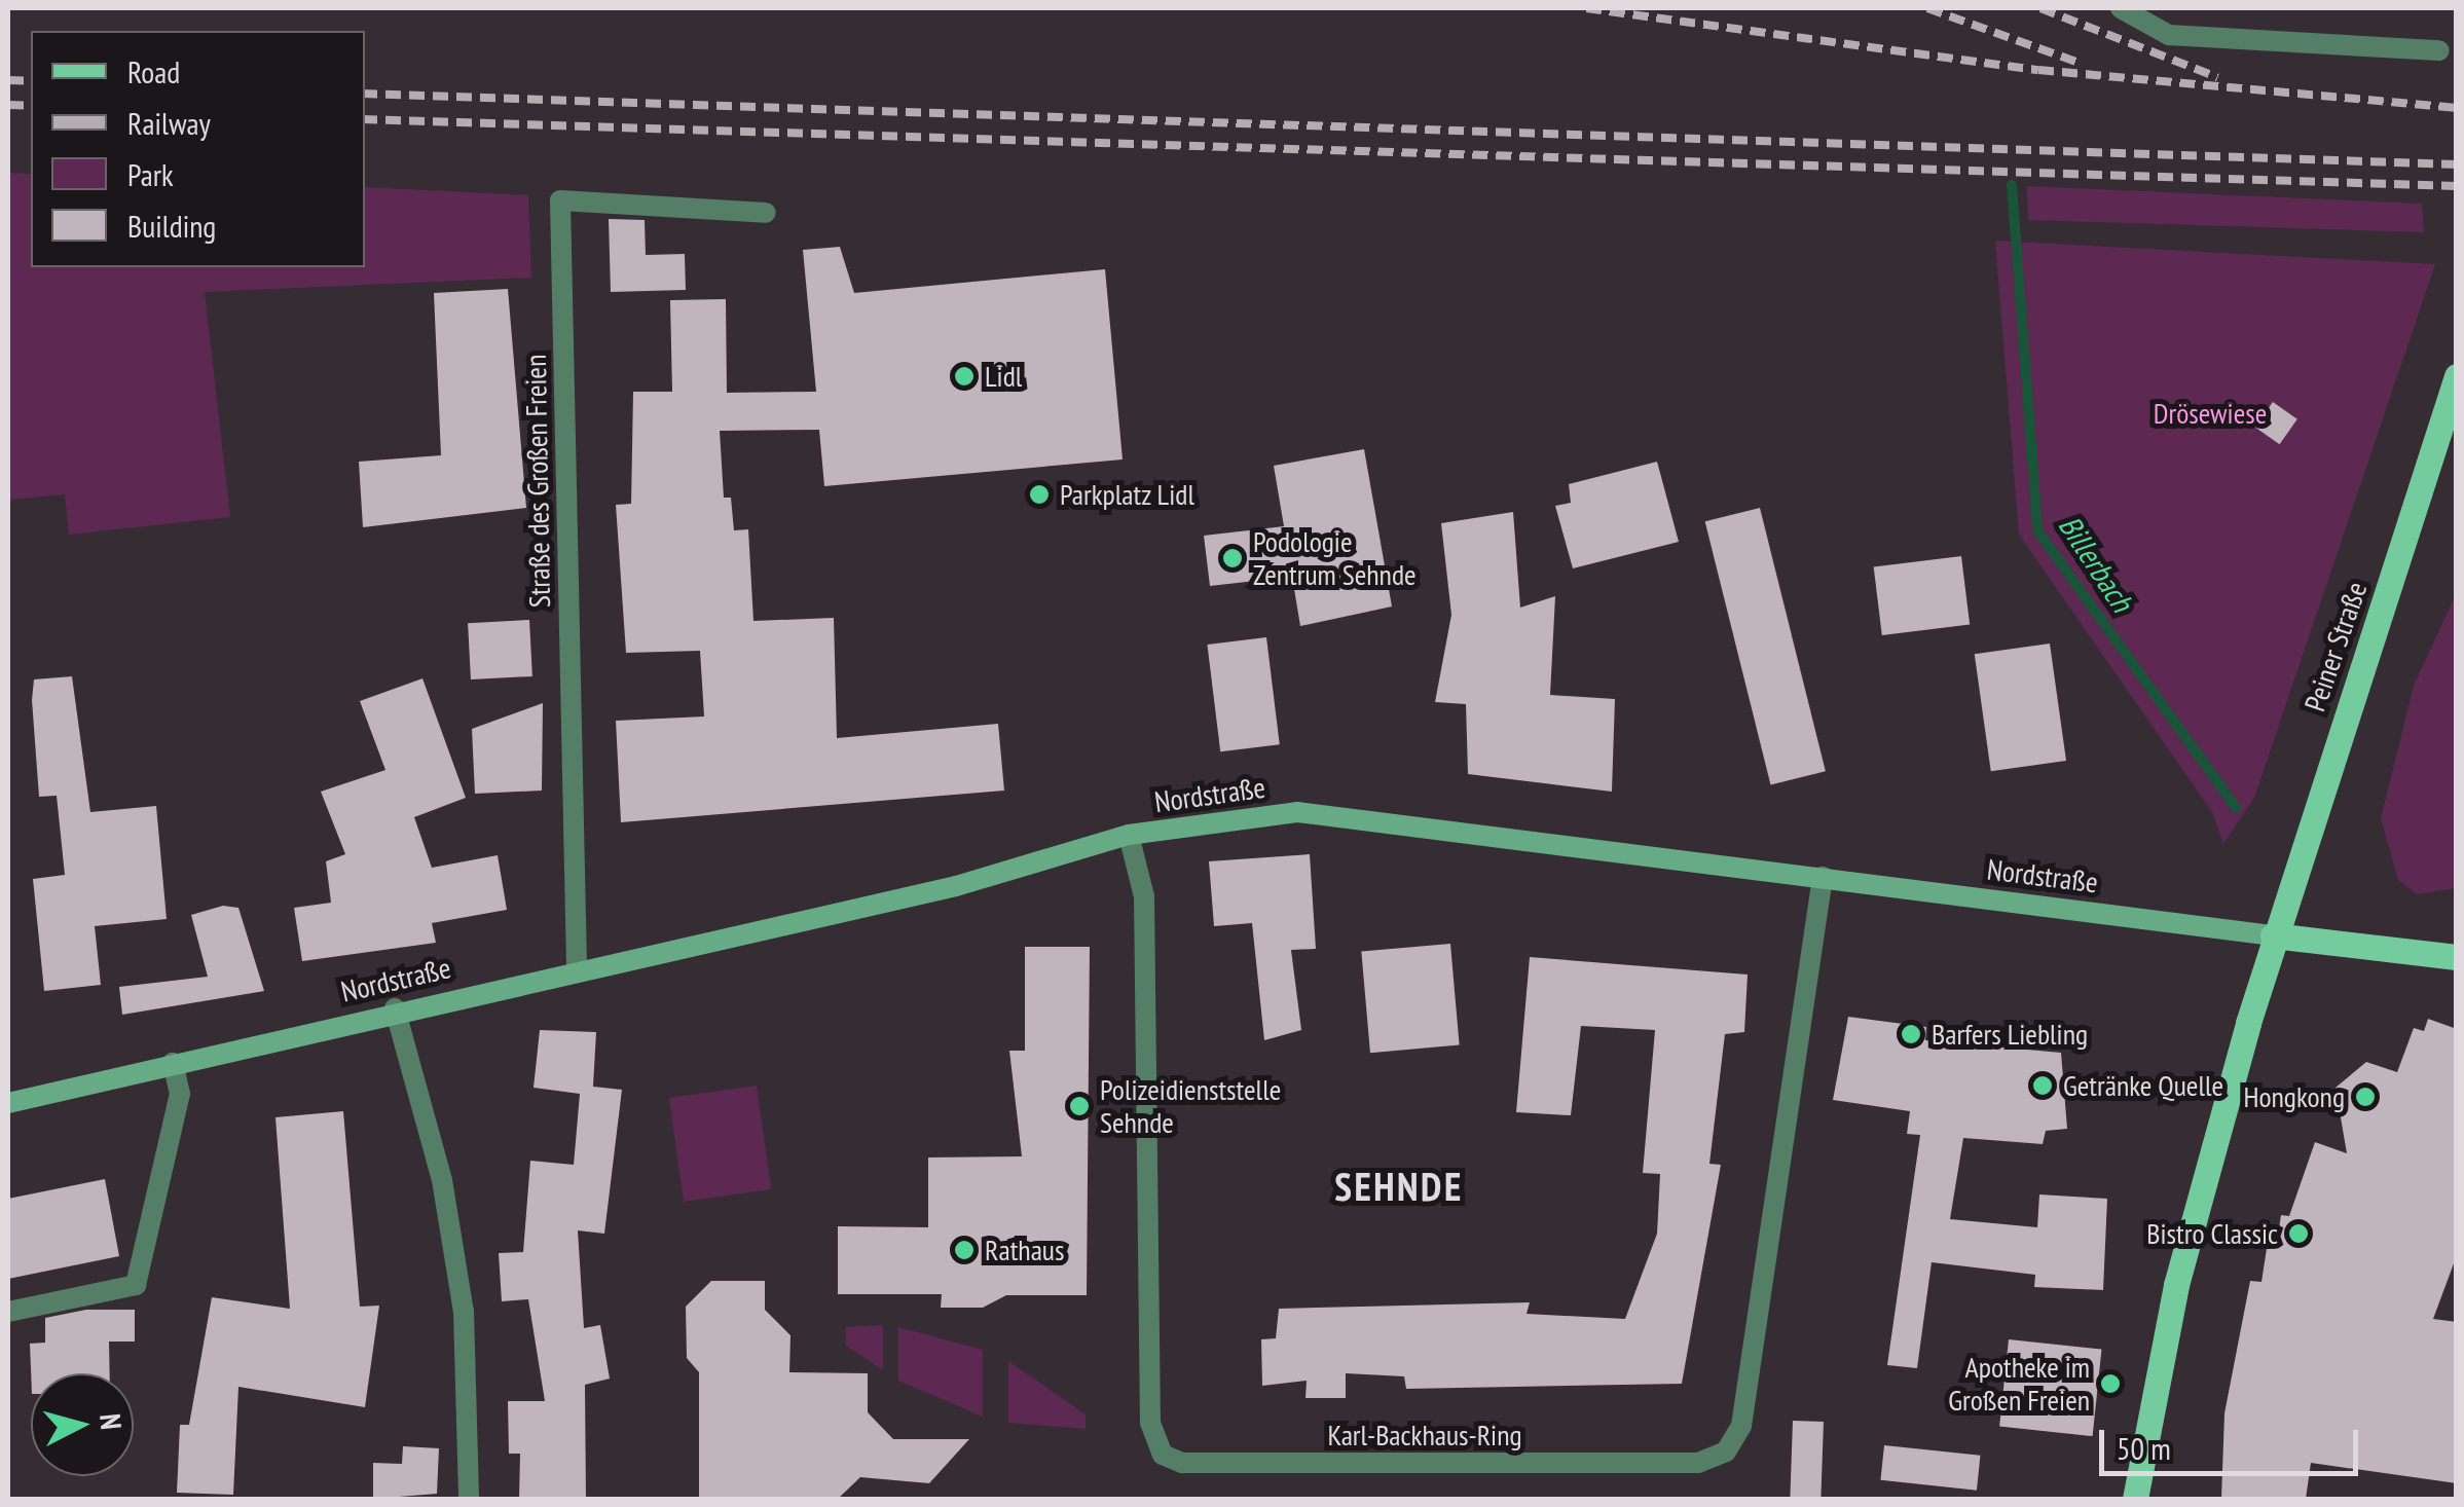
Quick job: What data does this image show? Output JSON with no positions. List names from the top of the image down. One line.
{"streets":{"main road":["Peiner Straße","Nordstraße"],"street":["Straße des Großen Freien","Karl-Backhaus-Ring"]},"crossings":[["Straße des Großen Freien","Nordstraße"],["Peiner Straße","Nordstraße"],["Nordstraße","Karl-Backhaus-Ring"]],"districts":["SEHNDE"],"water":["Billerbach"],"parks":["Drösewiese"],"places":["Lidl","Parkplatz Lidl","Podologie Zentrum Sehnde","Barfers Liebling","Getränke Quelle","Hongkong","Polizeidienststelle Sehnde","Bistro Classic","Rathaus","Apotheke im Großen Freien"],"legend":["Road","Railway","Park","Building"],"scale_bar":"50 m","north":"right"}
